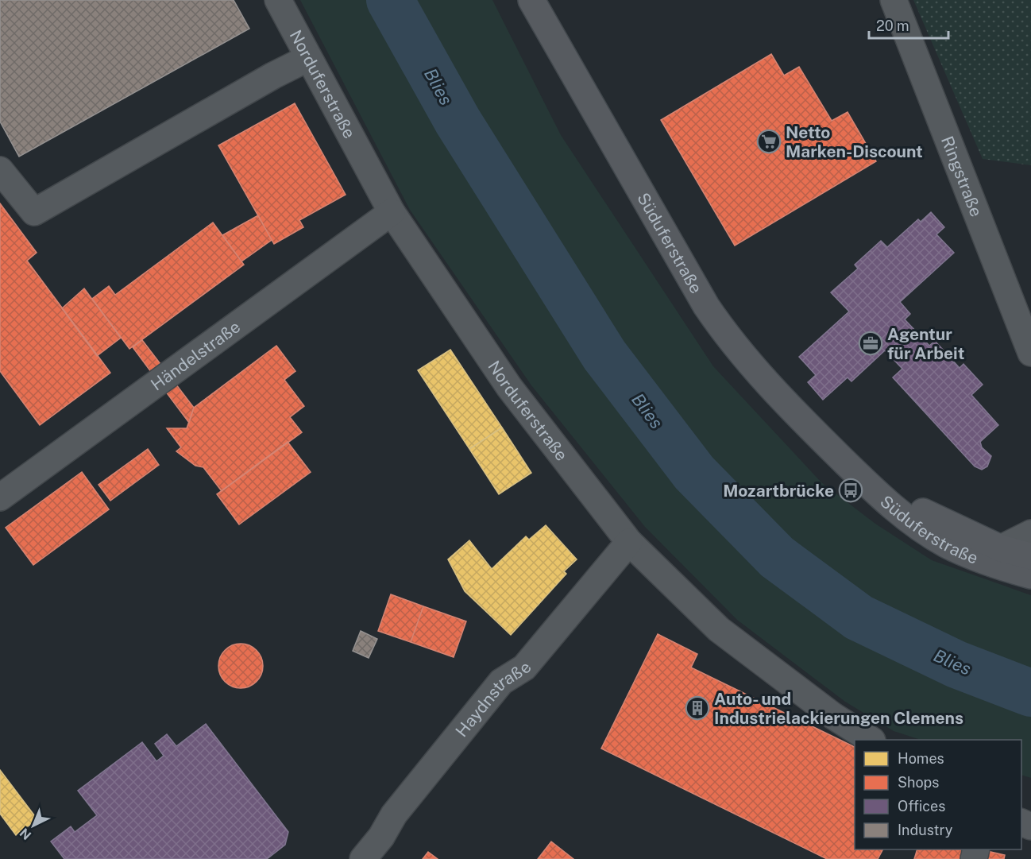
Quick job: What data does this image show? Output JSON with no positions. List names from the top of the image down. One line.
{"streets":{"main road":["Süduferstraße"],"street":["Norduferstraße","Ringstraße","Händelstraße","Haydnstraße"]},"crossings":[["Norduferstraße","Händelstraße"],["Norduferstraße","Haydnstraße"]],"water":["Blies"],"places":{"supermarket":["Netto Marken-Discount"],"office":["Agentur für Arbeit"],"bus stop":["Mozartbrücke"],"building":["Auto- und Industrielackierungen Clemens"]},"legend":["Homes","Shops","Offices","Industry"],"scale_bar":"20 m","north":"bottom left"}
